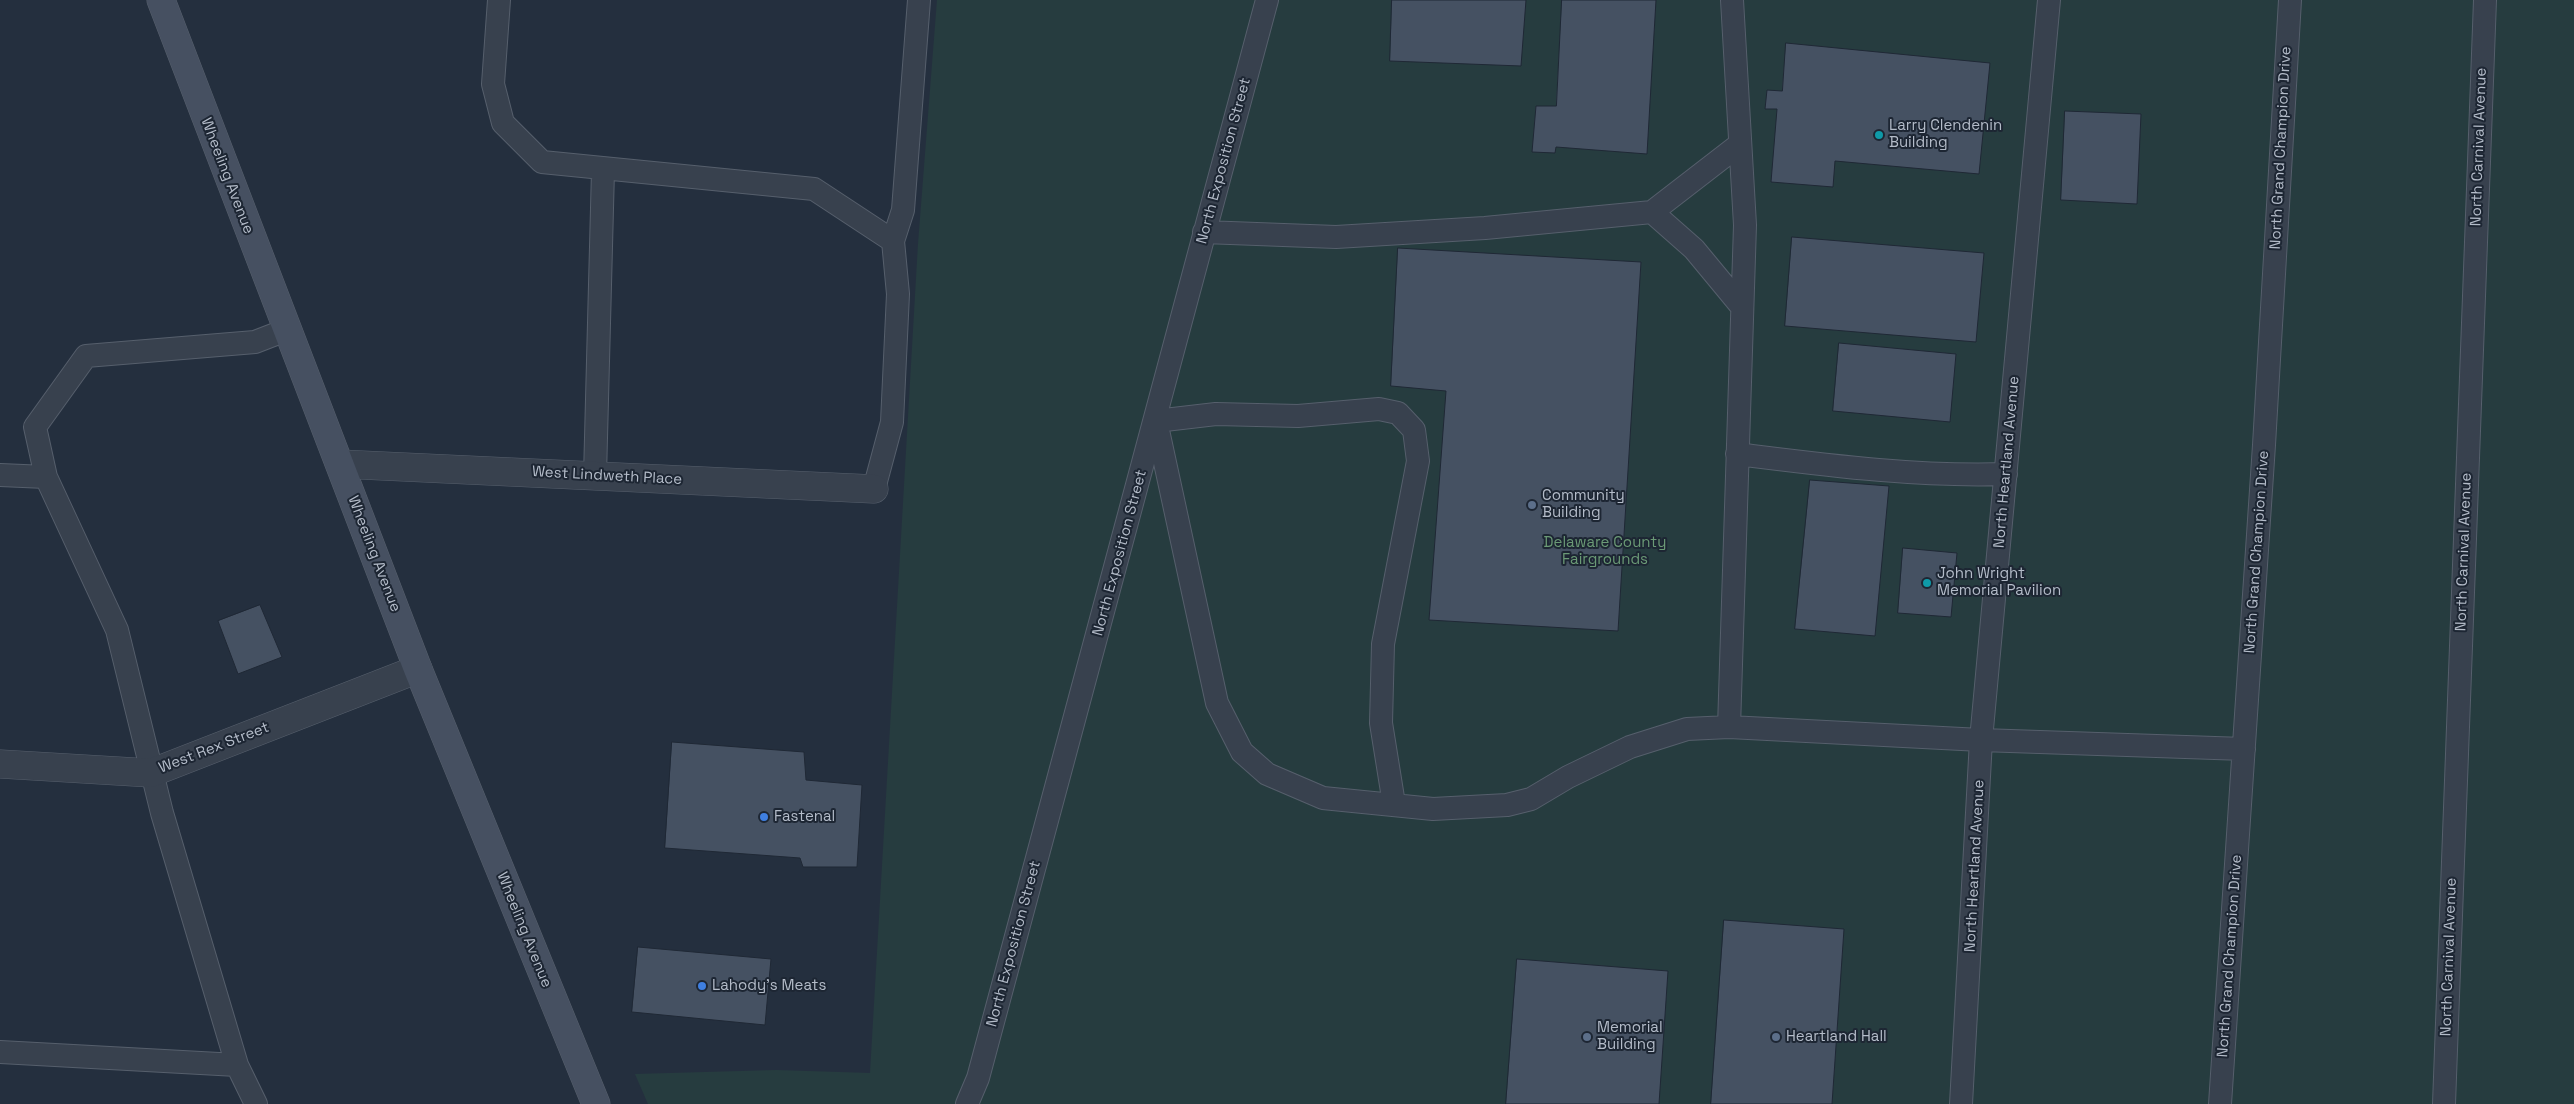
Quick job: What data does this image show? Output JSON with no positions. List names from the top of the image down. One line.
{"streets":{"main road":["Wheeling Avenue"],"street":["West Lindweth Place","West Rex Street"],"lane":["North Carnival Avenue","North Grand Champion Drive","North Exposition Street","North Heartland Avenue"]},"crossings":[["Wheeling Avenue","West Lindweth Place"],["Wheeling Avenue","West Rex Street"]],"parks":["Delaware County Fairgrounds"],"places":["Larry Clendenin Building","Community Building","John Wright Memorial Pavilion","Fastenal","Lahody's Meats","Memorial Building","Heartland Hall"]}
